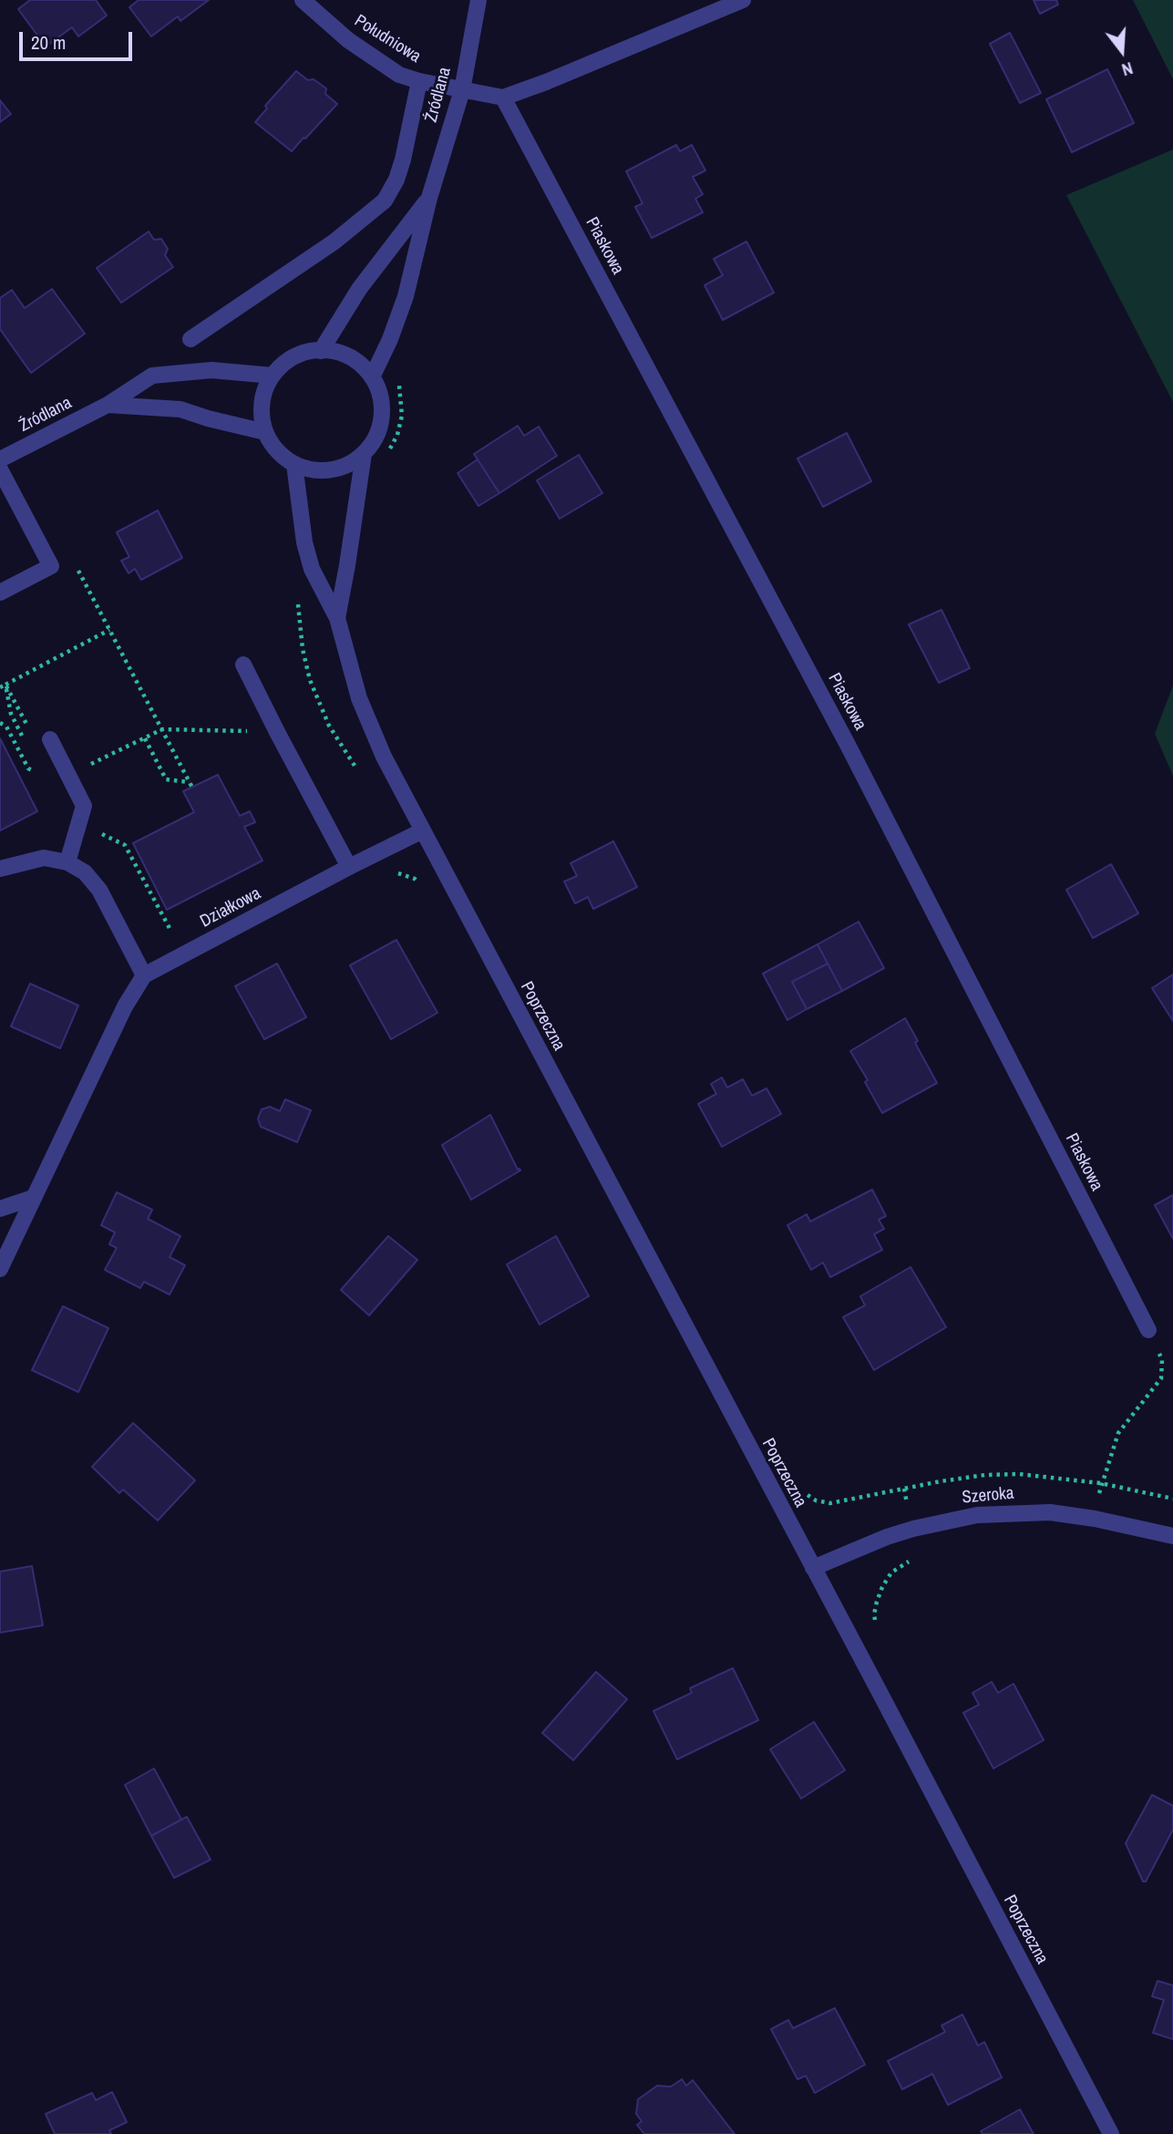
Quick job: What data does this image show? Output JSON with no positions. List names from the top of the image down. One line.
{"streets":{"street":["Południowa","Źródlana","Piaskowa","Działkowa","Poprzeczna","Szeroka"]},"crossings":[["Południowa","Źródlana"],["Działkowa","Poprzeczna"],["Poprzeczna","Szeroka"]],"scale_bar":"20 m","north":"bottom"}
